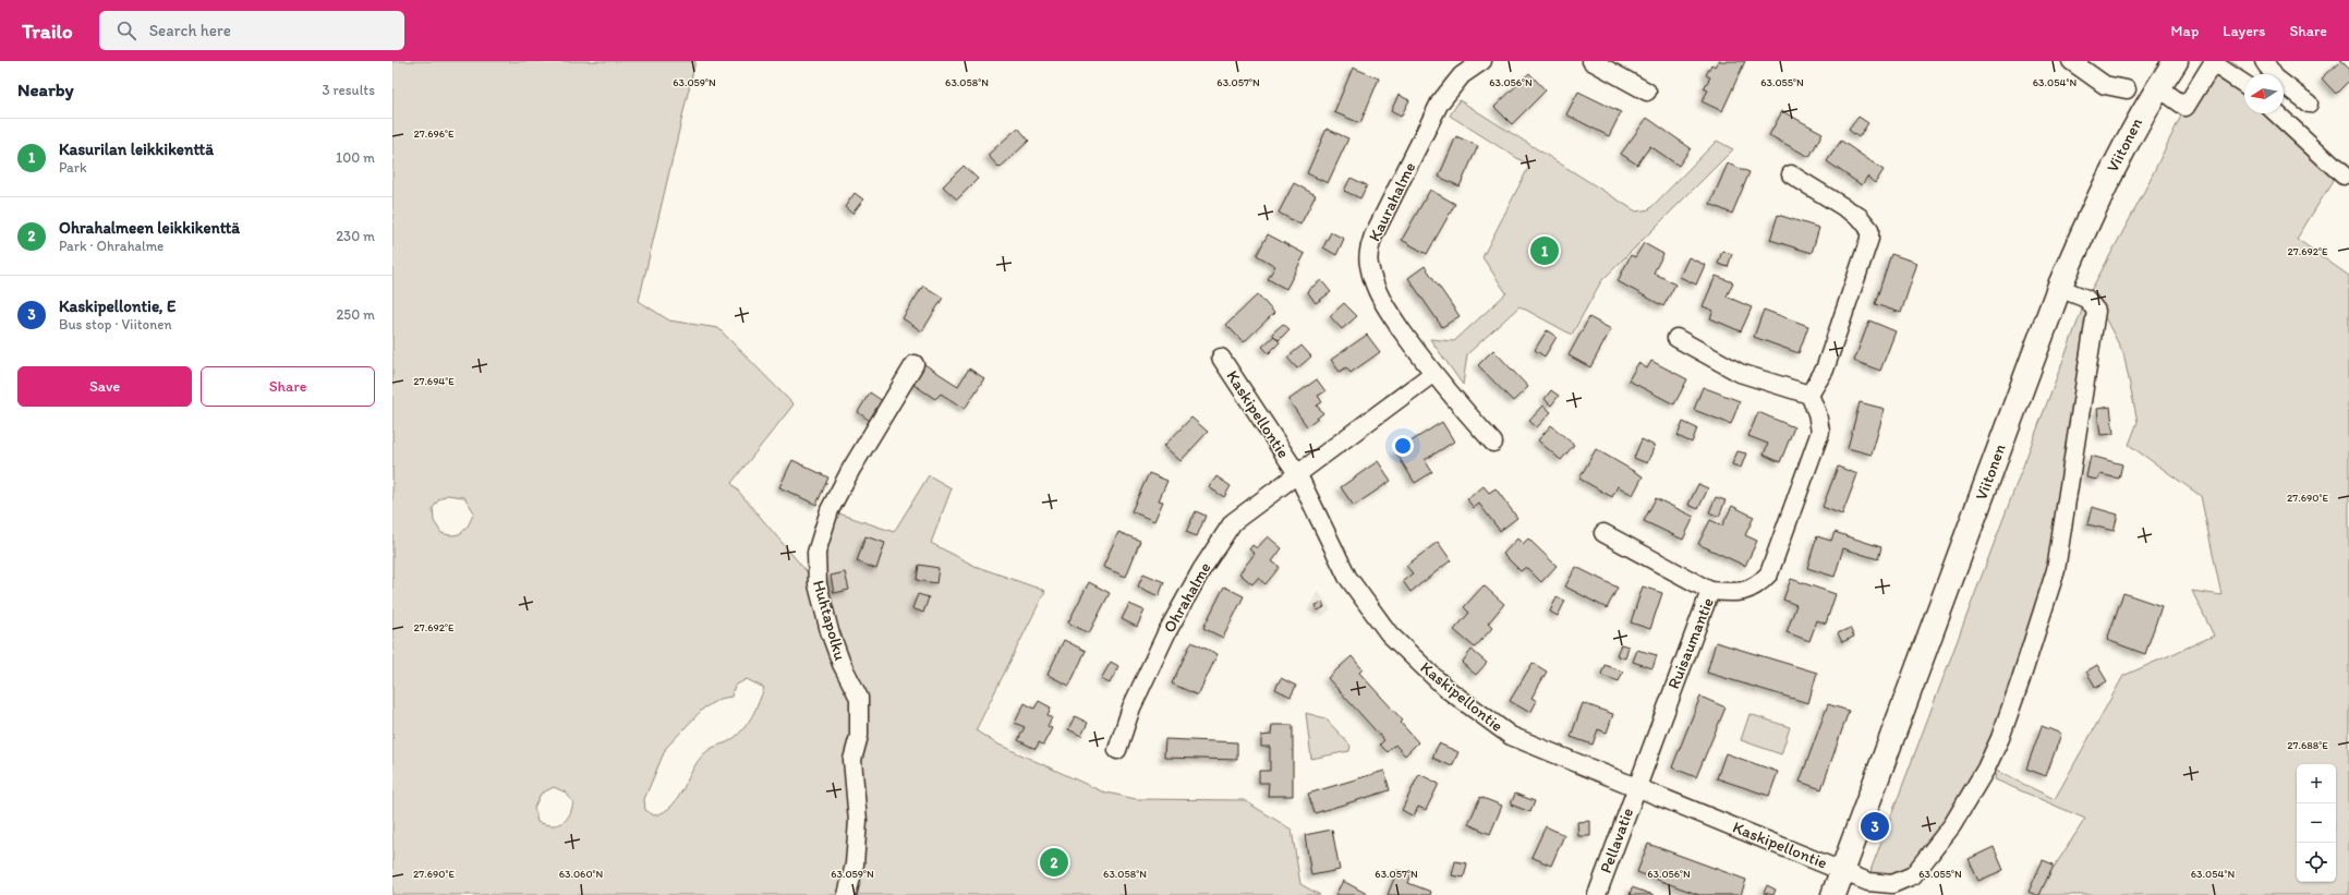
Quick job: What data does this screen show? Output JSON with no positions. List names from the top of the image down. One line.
{"streets":{"main road":["Viitonen"],"street":["Kaurahalme","Kaskipellontie","Ohrahalme","Huhtapolku","Ruisaumantie","Pellavatie"]},"crossings":[["Viitonen","Kaskipellontie"],["Kaskipellontie","Ohrahalme"],["Kaskipellontie","Ruisaumantie"],["Kaskipellontie","Pellavatie"],["Ruisaumantie","Pellavatie"]],"north":"left","page":{"header":"Trailo","search":"Search here","nav":["Map","Layers","Share"],"heading":["Nearby","3 results"],"list":[{"mark":"1","name":"Kasurilan leikkikenttä","note":"Park","value":"100 m"},{"mark":"2","name":"Ohrahalmeen leikkikenttä","note":"Park · Ohrahalme","value":"230 m"},{"mark":"3","name":"Kaskipellontie, E","note":"Bus stop · Viitonen","value":"250 m"}],"pins":["1","3","2"],"buttons":["Save","Share"],"map_buttons":["+","−"]},"coordinates":["63.059°N","63.058°N","63.057°N","63.056°N","63.055°N","63.054°N","27.696°E","27.692°E","27.694°E","27.690°E","27.688°E","63.060°N"]}
